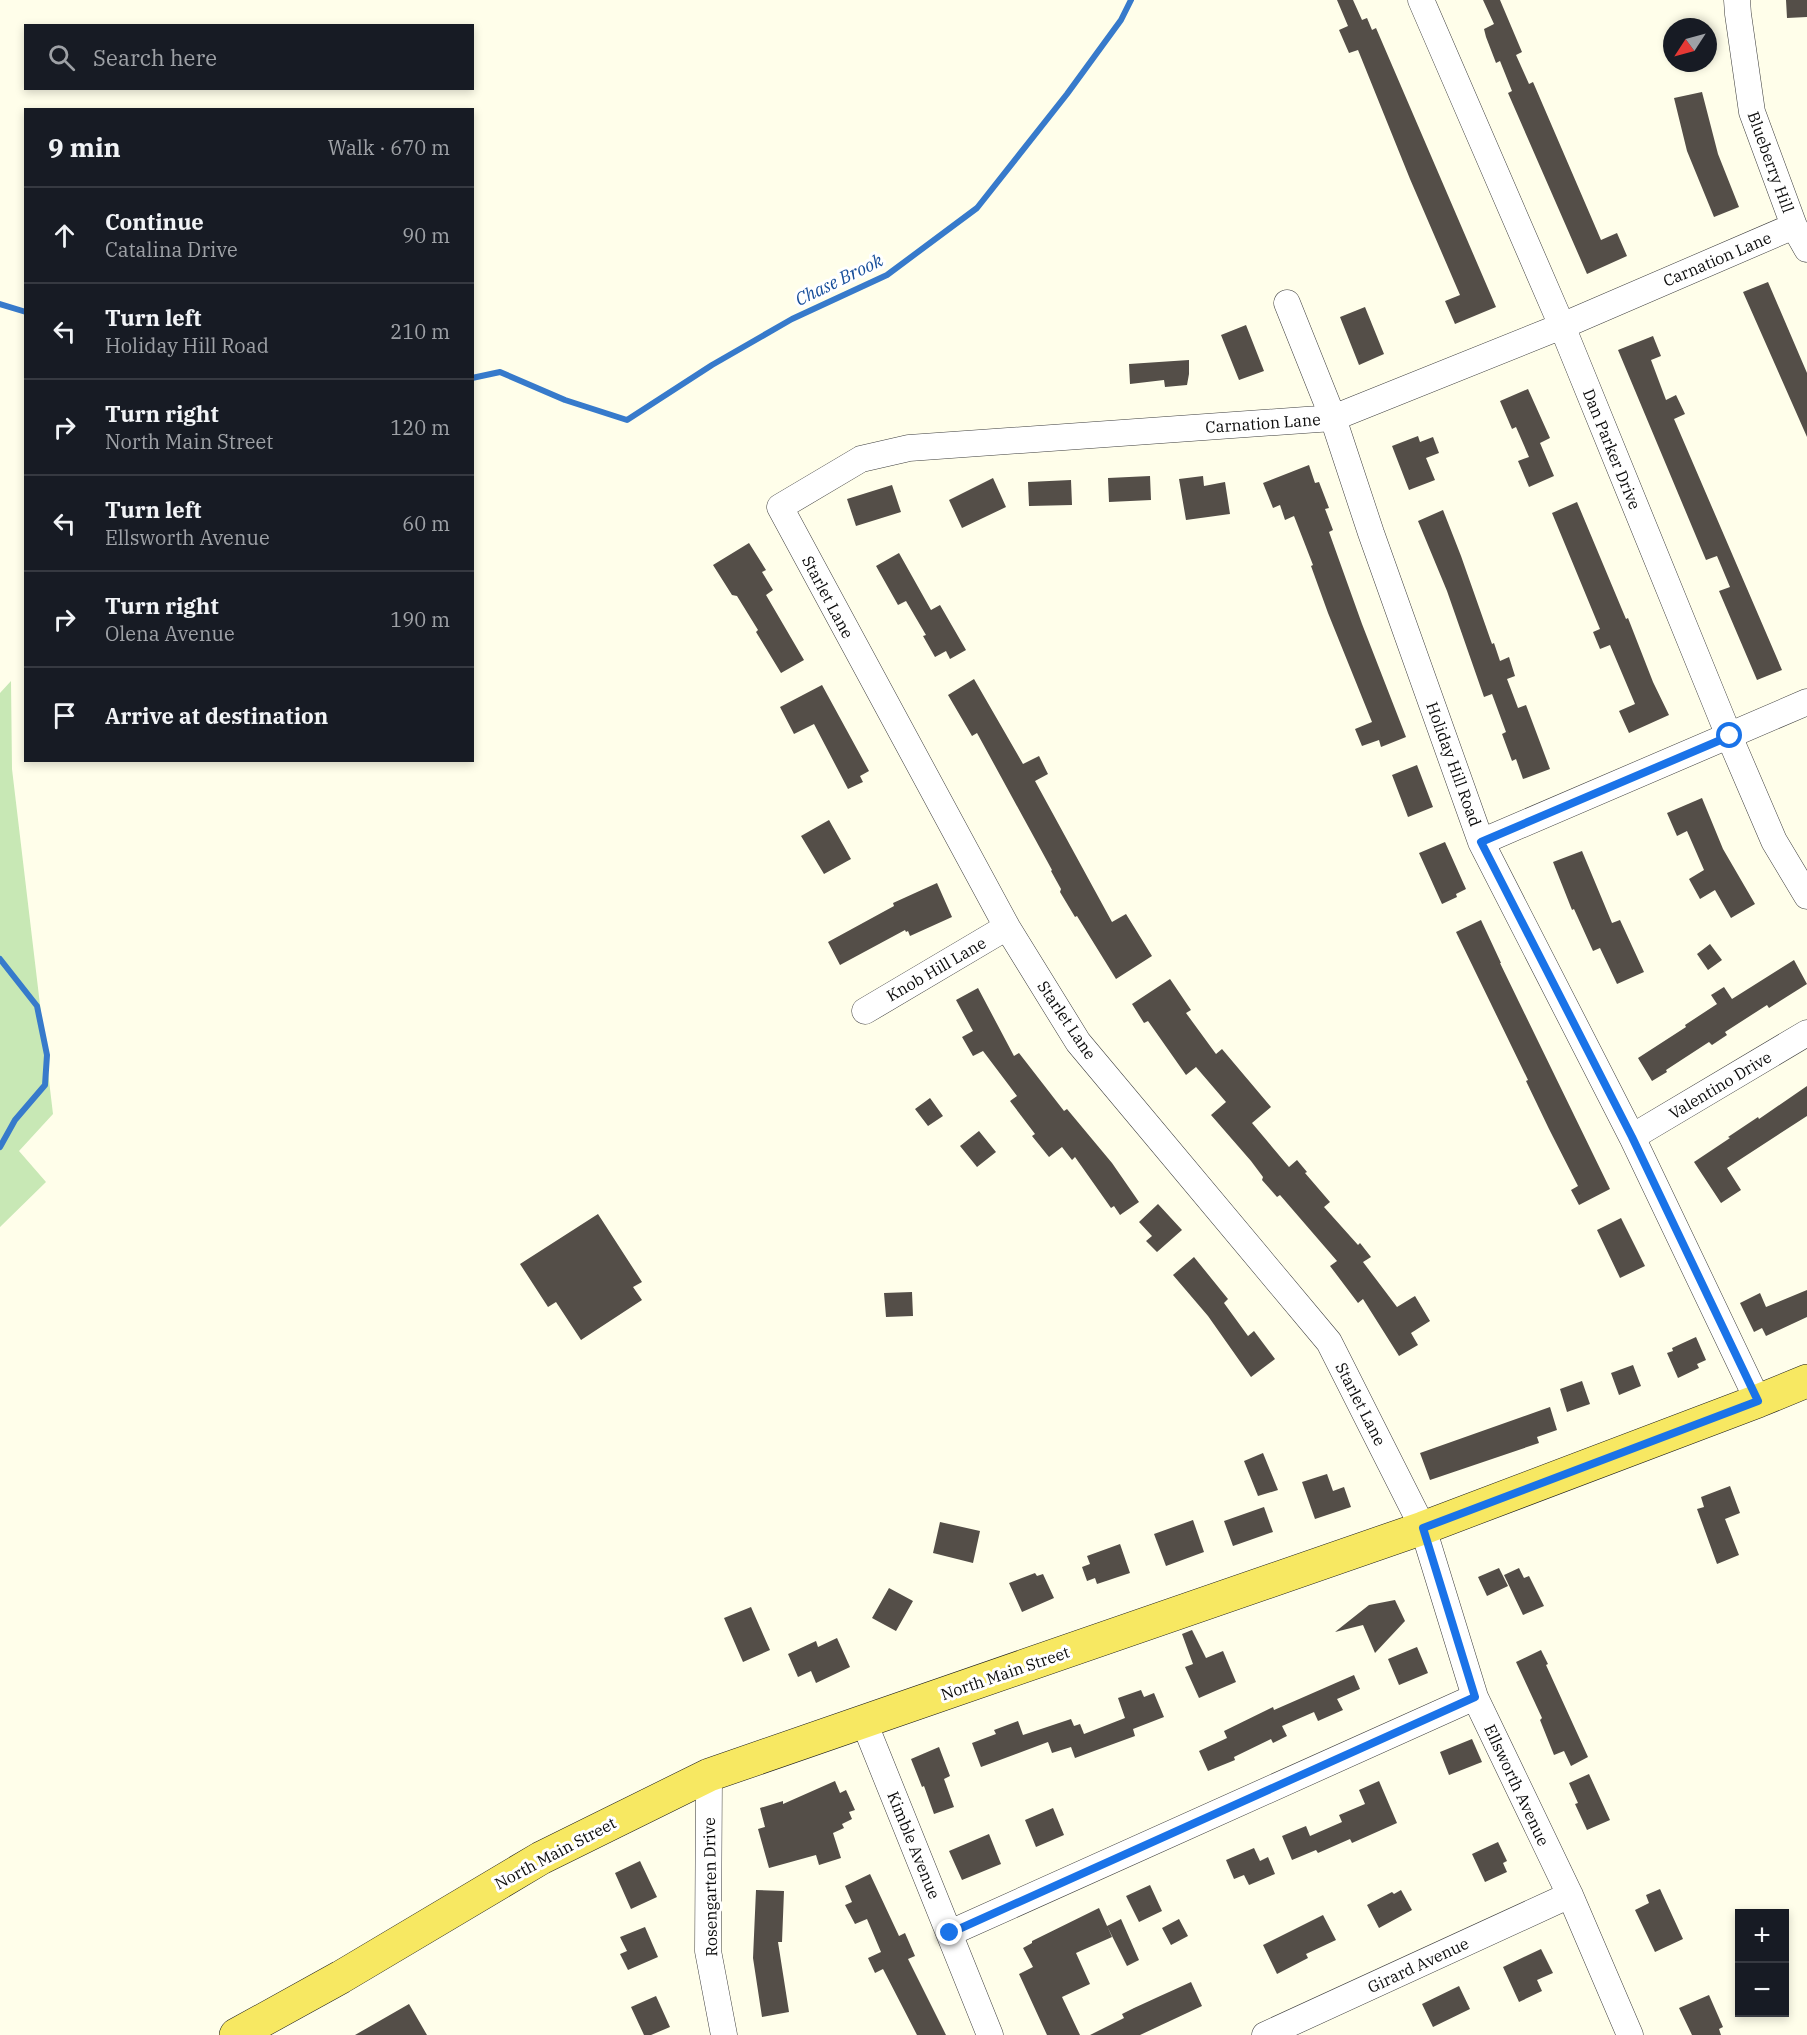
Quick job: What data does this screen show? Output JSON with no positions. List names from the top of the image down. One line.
{"streets":{"main road":["North Main Street"],"street":["Blueberry Hill","Carnation Lane","Dan Parker Drive","Starlet Lane","Holiday Hill Road","Knob Hill Lane","Valentino Drive","Ellsworth Avenue","Kimble Avenue","Rosengarten Drive","Girard Avenue"]},"crossings":[["Blueberry Hill","Carnation Lane"],["Carnation Lane","Dan Parker Drive"],["Carnation Lane","Starlet Lane"],["Carnation Lane","Holiday Hill Road"],["Starlet Lane","Knob Hill Lane"],["Starlet Lane","North Main Street"],["Starlet Lane","Ellsworth Avenue"],["Holiday Hill Road","Valentino Drive"],["Holiday Hill Road","North Main Street"],["North Main Street","Ellsworth Avenue"],["North Main Street","Kimble Avenue"],["North Main Street","Rosengarten Drive"],["Ellsworth Avenue","Girard Avenue"]],"water":["Chase Brook"],"north":"bottom left","page":{"search":"Search here","heading":["9 min","Walk · 670 m"],"list":[["Continue","Catalina Drive","90 m"],["Turn left","Holiday Hill Road","210 m"],["Turn right","North Main Street","120 m"],["Turn left","Ellsworth Avenue","60 m"],["Turn right","Olena Avenue","190 m"],"Arrive at destination"],"map_buttons":["+","−"]}}
